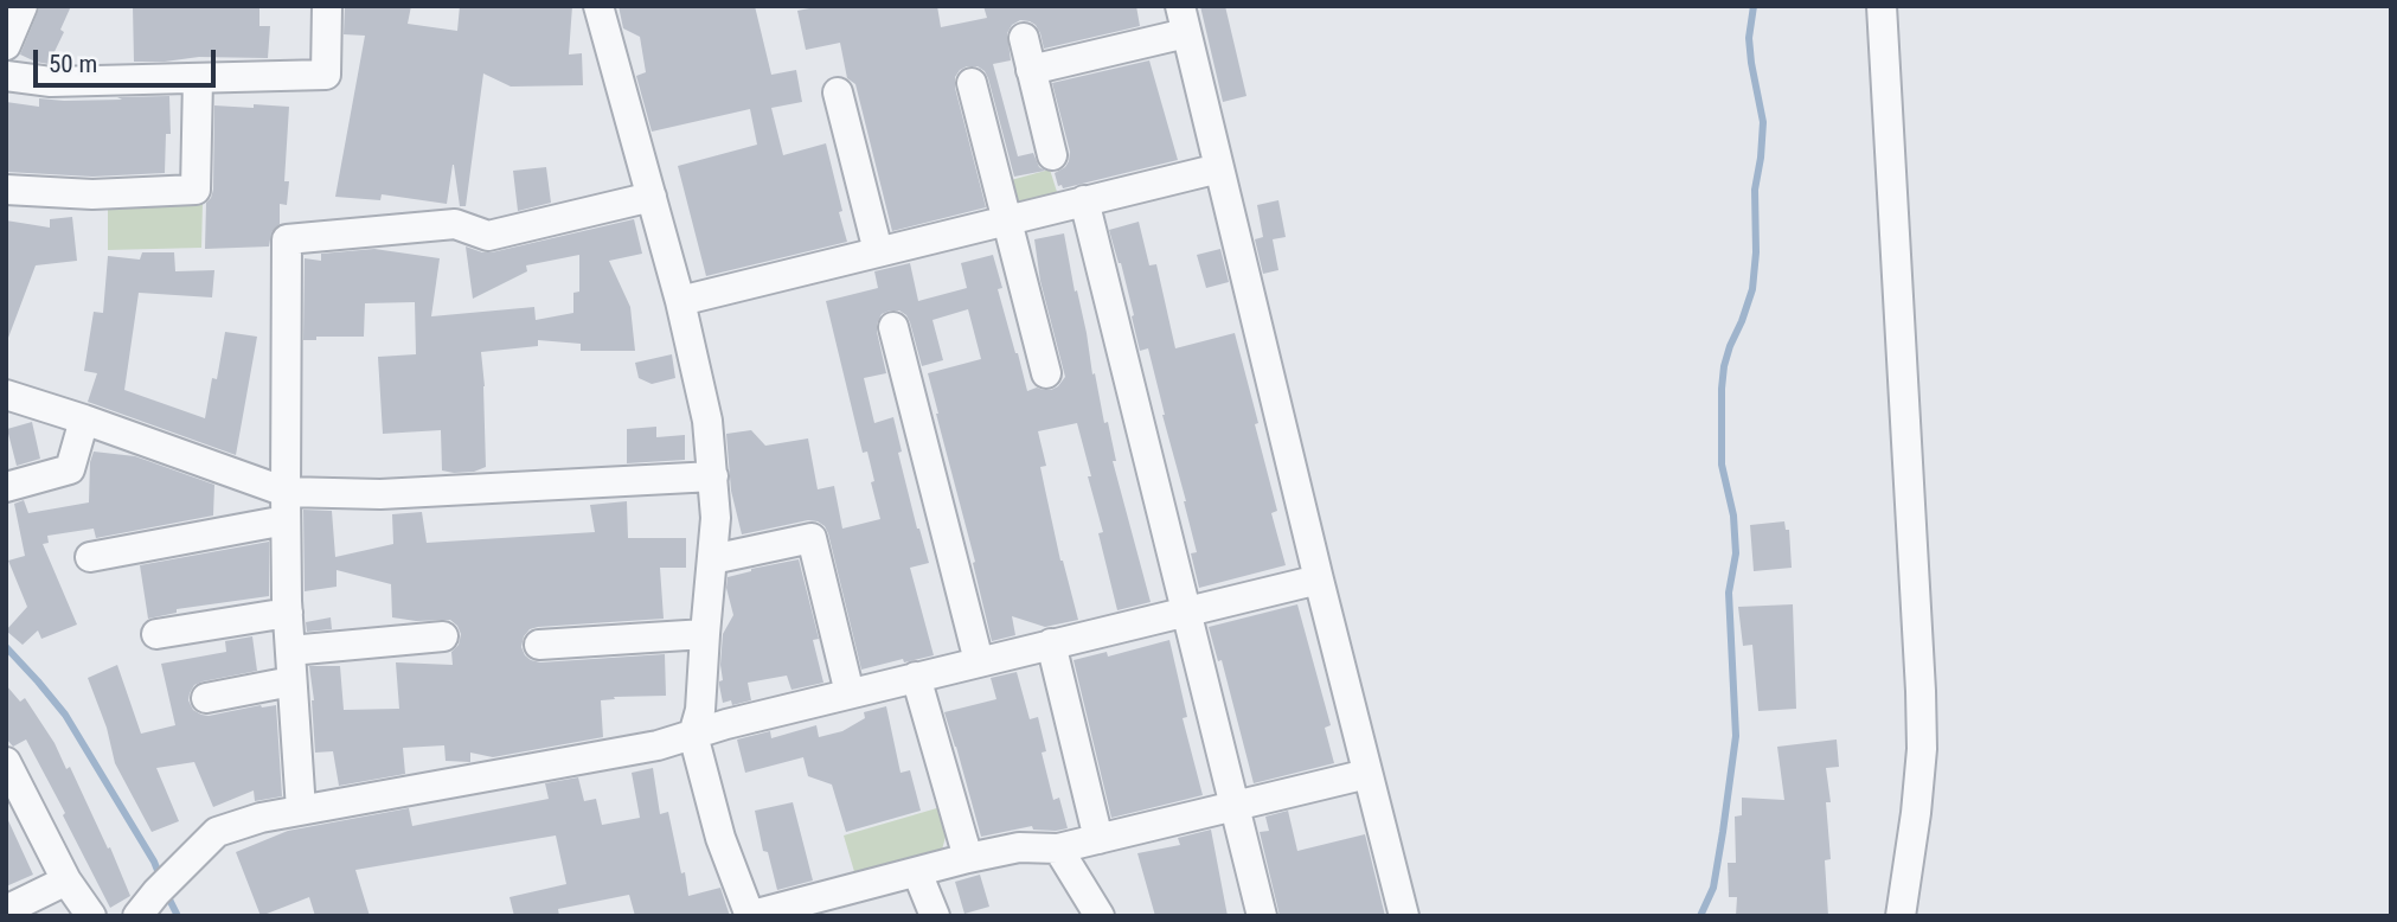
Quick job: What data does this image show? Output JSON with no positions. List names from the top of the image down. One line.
{"scale_bar":"50 m"}
